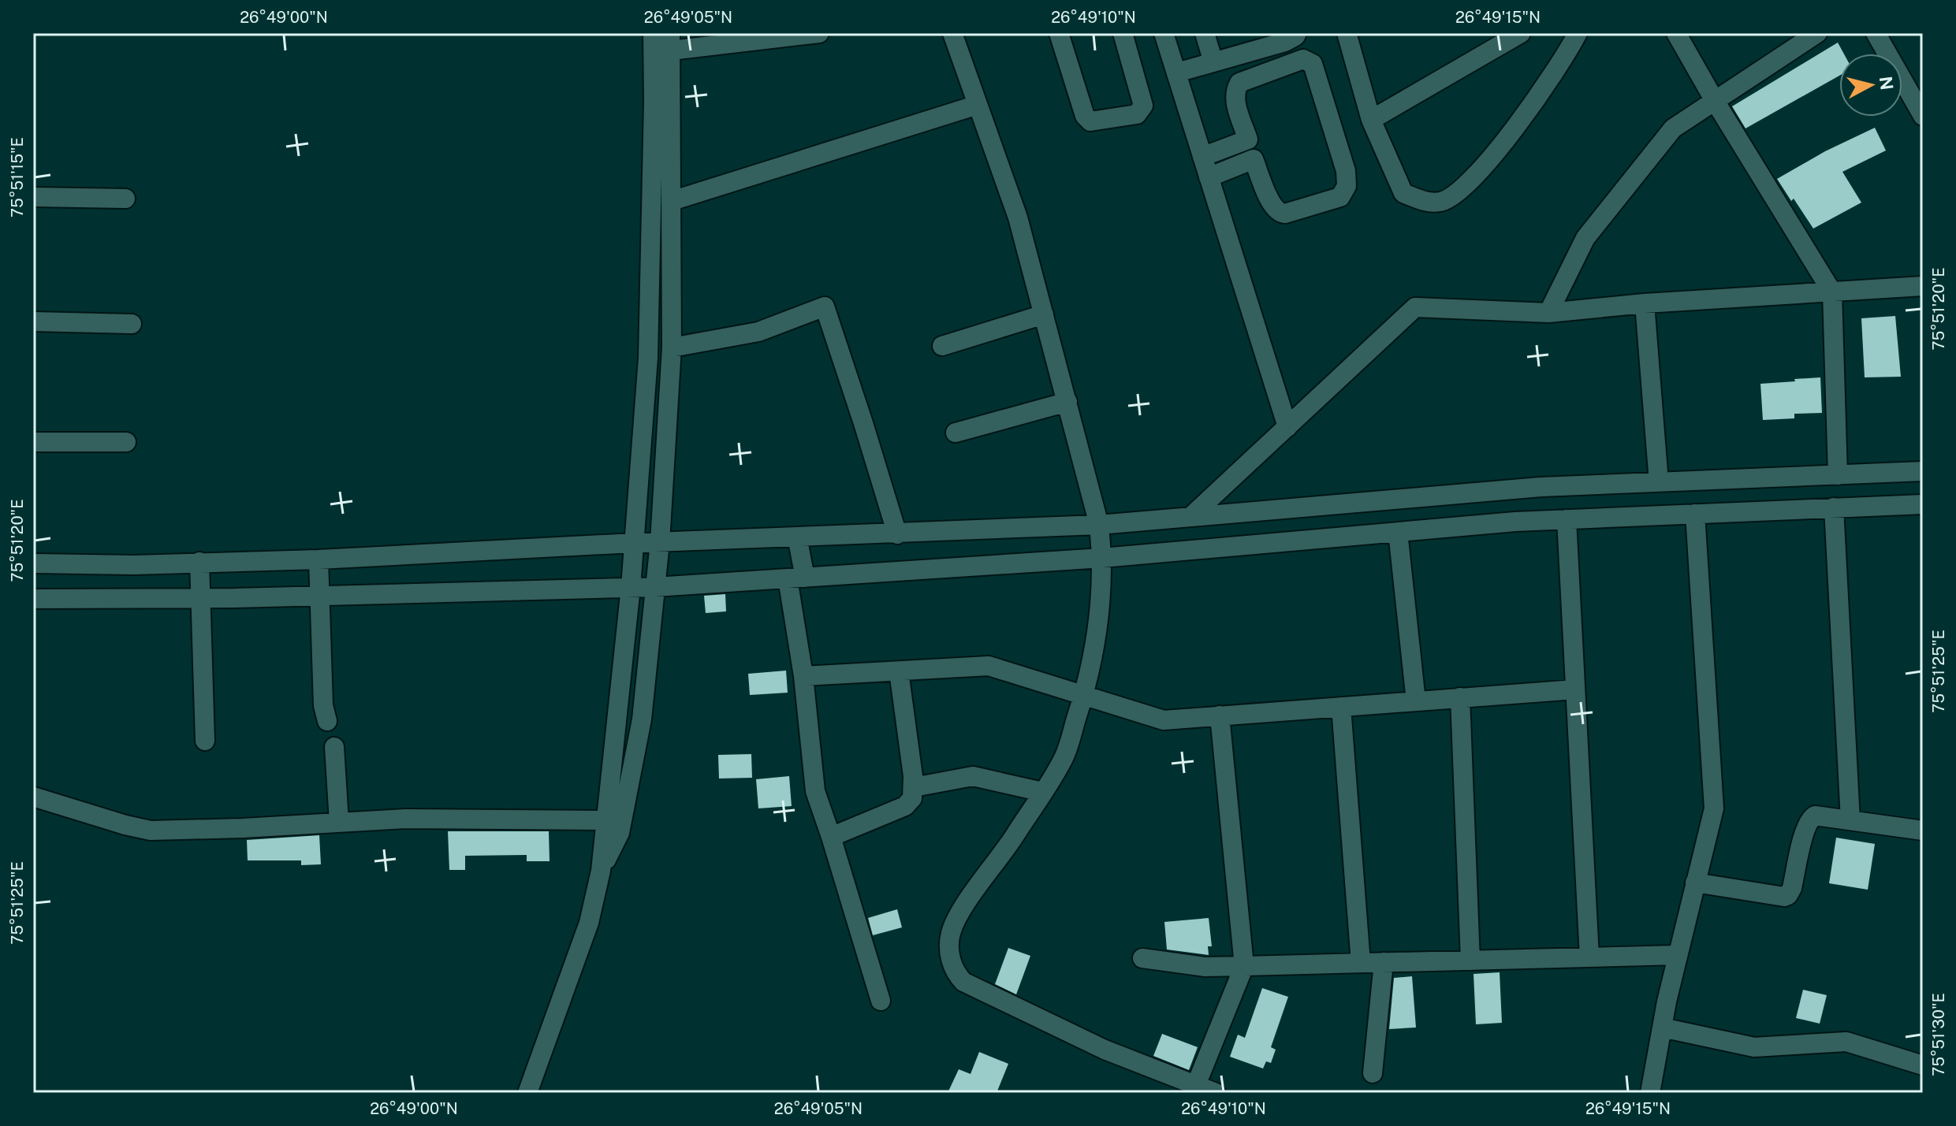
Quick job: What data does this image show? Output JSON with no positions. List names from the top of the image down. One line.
{"north":"right","coordinates":["26°49'00\"N","26°49'05\"N","26°49'10\"N","26°49'15\"N","75°51'15\"E","75°51'20\"E","75°51'25\"E","75°51'30\"E"]}
